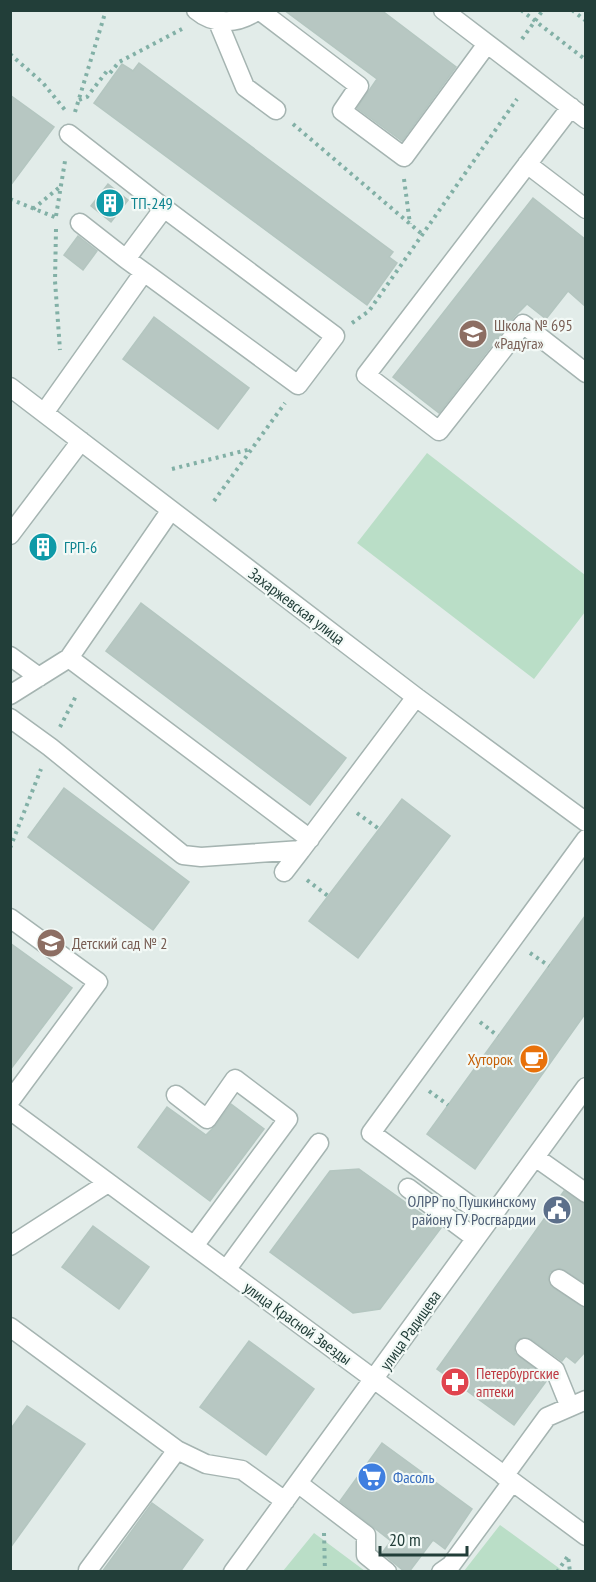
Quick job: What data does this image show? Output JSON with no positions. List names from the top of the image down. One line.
{"streets":{"street":["Захаржевская улица","улица Красной Звезды","улица Радищева"]},"crossings":[["улица Красной Звезды","улица Радищева"]],"places":{"building":["ТП-249","ГРП-6"],"school or university":["Школа № 695 «Радуга»","Детский сад № 2"],"cafe":["Хуторок"],"public building":["ОЛРР по Пушкинскому району ГУ Росгвардии"],"pharmacy":["Петербургские аптеки"],"supermarket":["Фасоль"]},"scale_bar":"20 m"}
